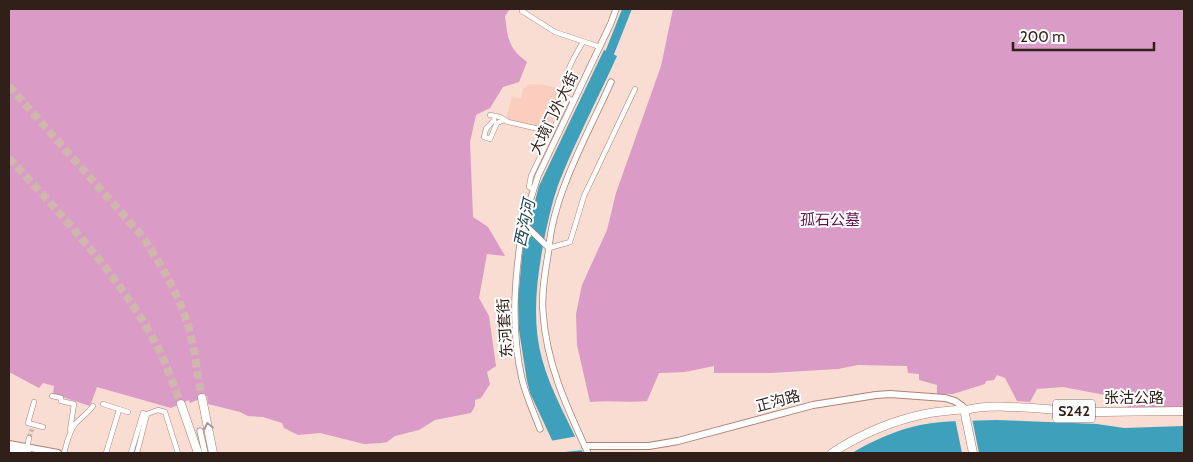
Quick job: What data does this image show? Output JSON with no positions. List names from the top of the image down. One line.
{"streets":{"main road":["张沽公路","正沟路","S242"],"street":["大境门外大街","东河套街"]},"crossings":[["大境门外大街","东河套街"],["张沽公路","正沟路"]],"water":["西沟河"],"parks":["孤石公墓"],"scale_bar":"200 m"}
